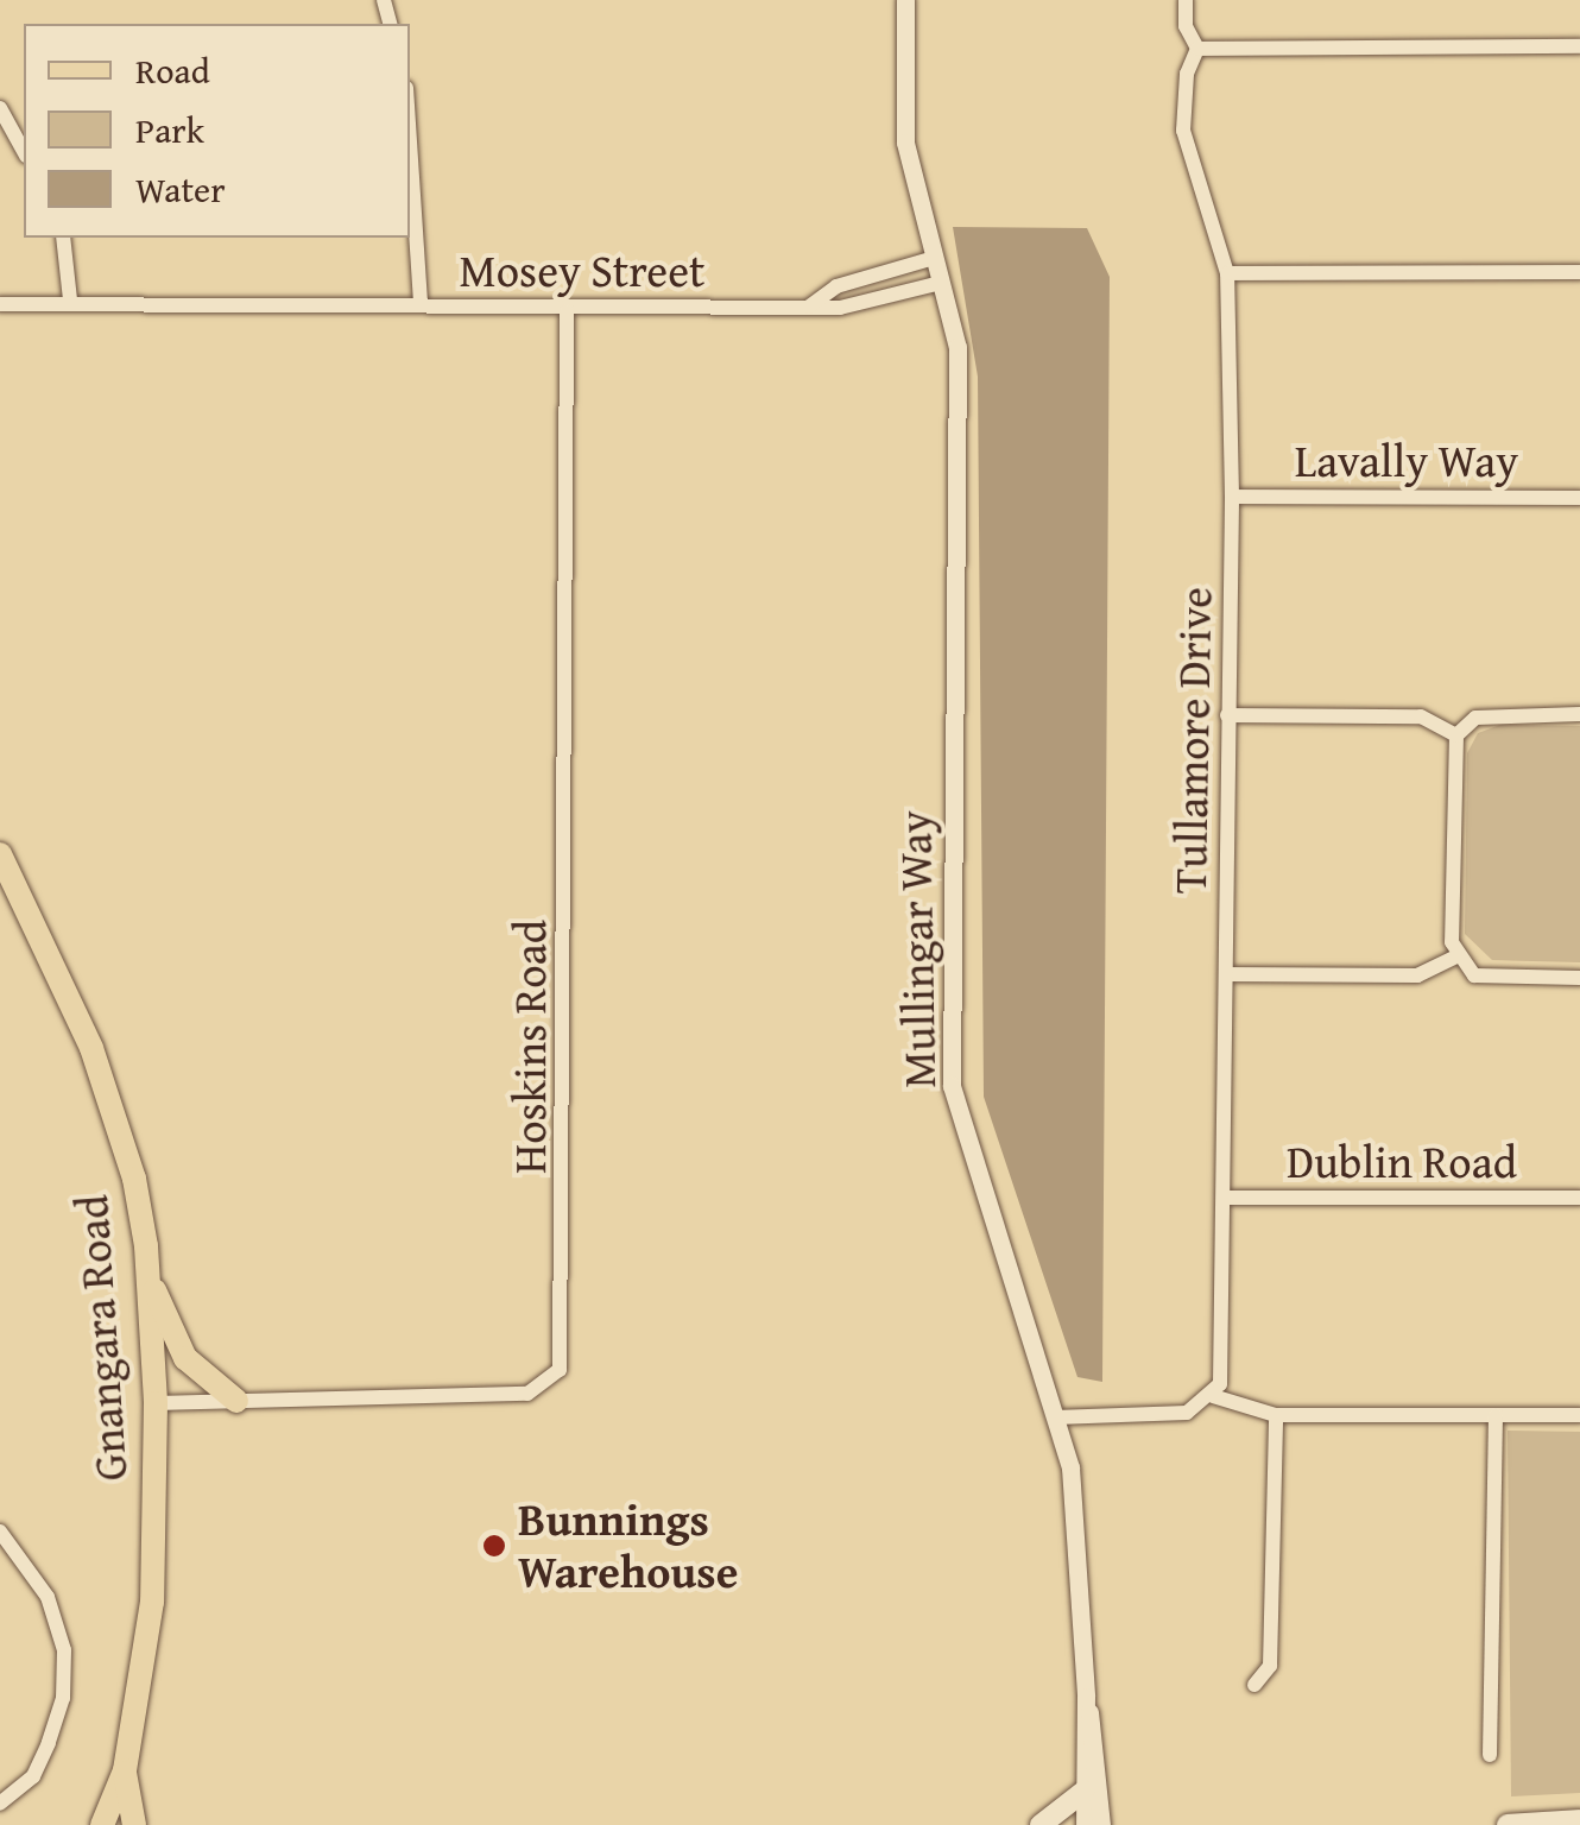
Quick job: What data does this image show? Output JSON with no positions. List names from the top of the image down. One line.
{"streets":{"main road":["Gnangara Road"],"street":["Mosey Street","Lavally Way","Tullamore Drive","Mullingar Way","Hoskins Road","Dublin Road"]},"crossings":[["Mosey Street","Mullingar Way"],["Mosey Street","Hoskins Road"],["Lavally Way","Tullamore Drive"],["Tullamore Drive","Dublin Road"],["Hoskins Road","Gnangara Road"]],"places":["Bunnings Warehouse"],"legend":["Road","Park","Water"]}
